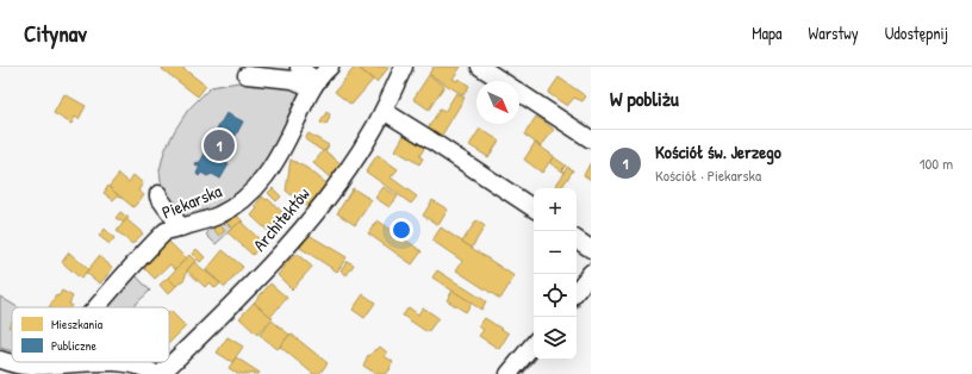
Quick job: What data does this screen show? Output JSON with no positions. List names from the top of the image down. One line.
{"streets":{"street":["Piekarska","Architektów"]},"legend":["Mieszkania","Publiczne"],"north":"bottom right","page":{"header":"Citynav","nav":["Mapa","Warstwy","Udostępnij"],"heading":"W pobliżu","pins":"1","list":[{"mark":"1","name":"Kościół św. Jerzego","note":"Kościół · Piekarska","value":"100 m"}],"map_buttons":["+","−"]}}
